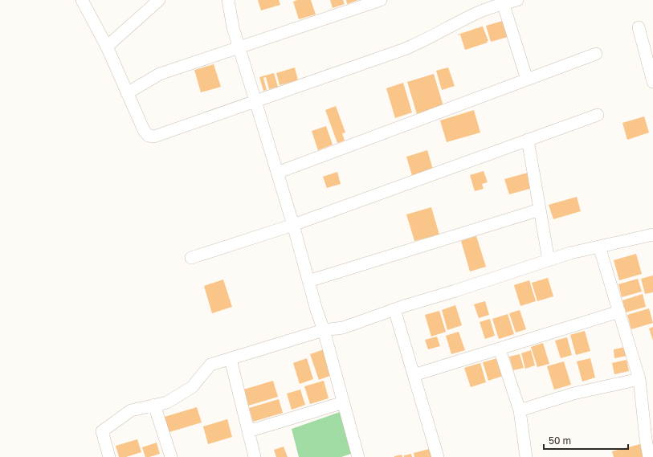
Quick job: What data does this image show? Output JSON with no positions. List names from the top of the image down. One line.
{"scale_bar":"50 m"}
